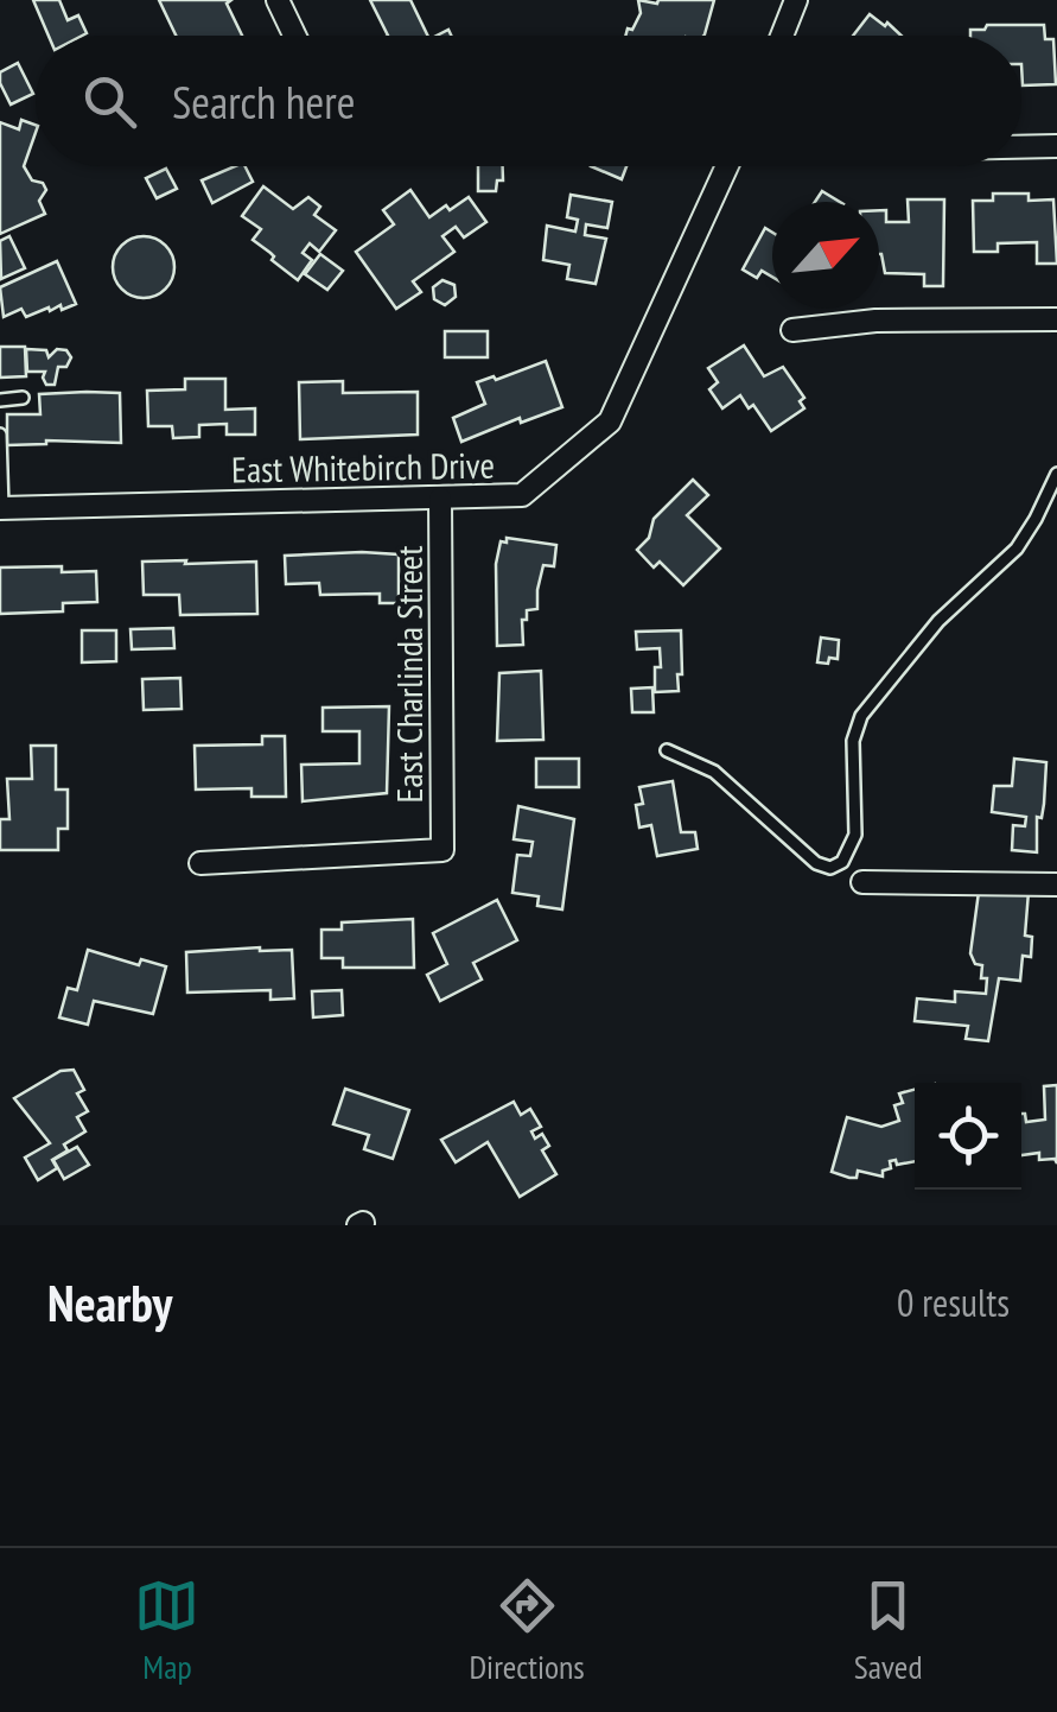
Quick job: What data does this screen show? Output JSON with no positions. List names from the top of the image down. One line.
{"streets":{"street":["East Whitebirch Drive","East Charlinda Street"]},"crossings":[["East Whitebirch Drive","East Charlinda Street"]],"north":"top right","page":{"search":"Search here","heading":["Nearby","0 results"],"nav":["Map","Directions","Saved"]}}
